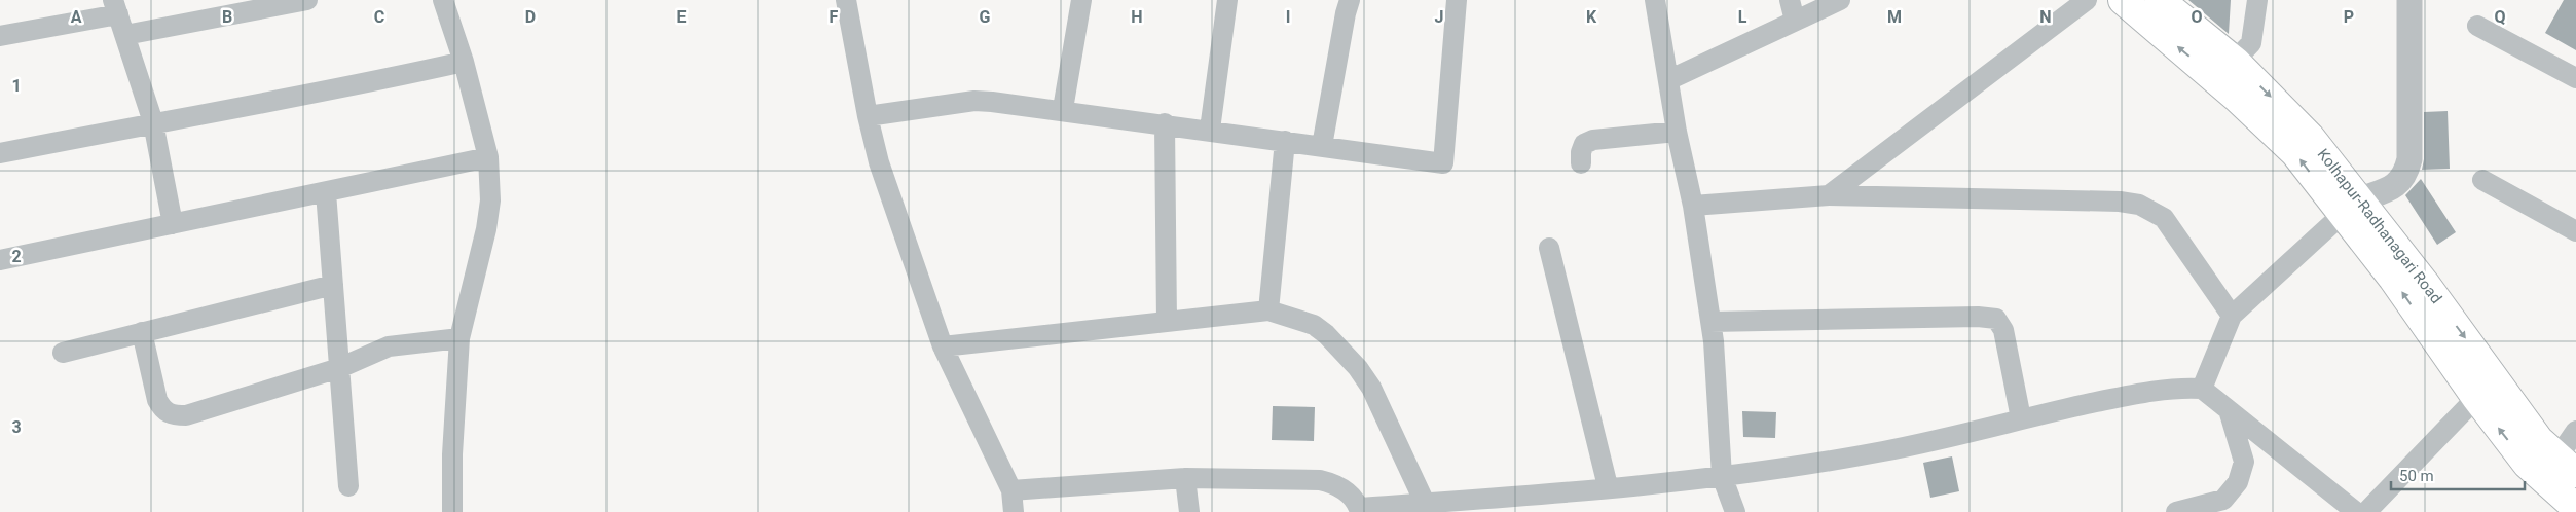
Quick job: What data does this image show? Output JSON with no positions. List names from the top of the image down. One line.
{"streets":{"main road":["Kolhapur-Radhanagari Road"]},"scale_bar":"50 m","grid":{"columns":["A","B","C","D","E","F","G","H","I","J","K","L","M","N","O","P","Q"],"rows":["1","2","3"]}}
